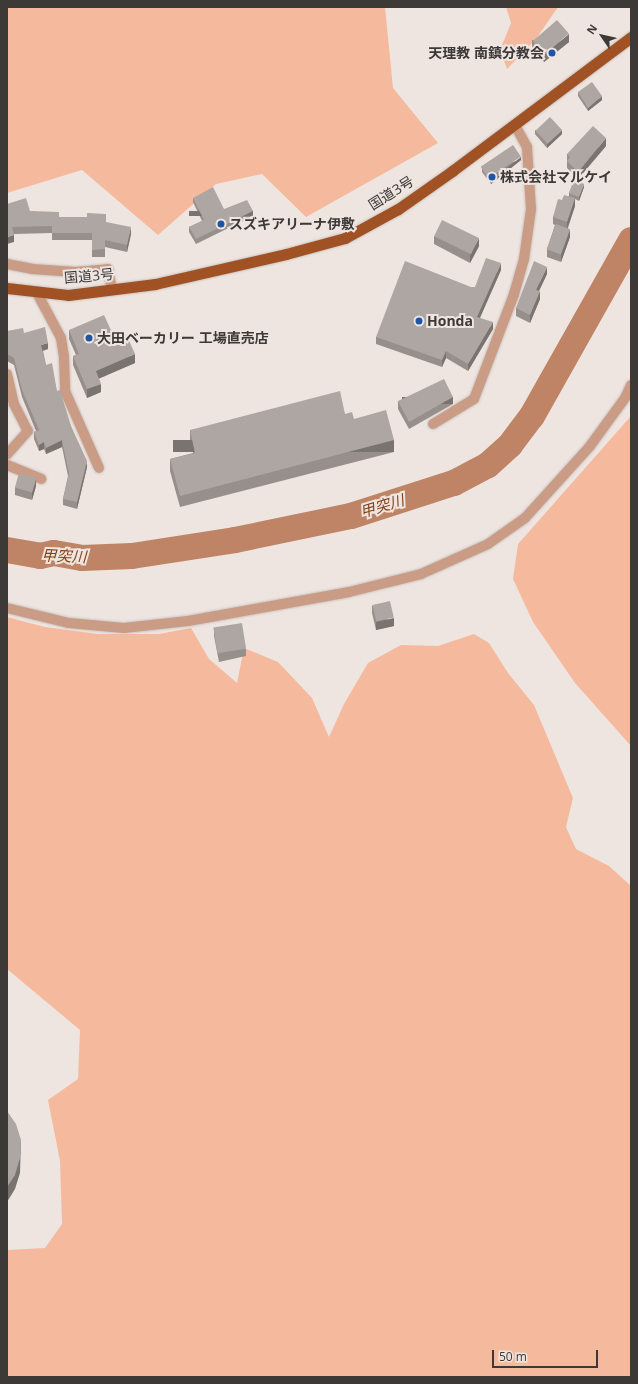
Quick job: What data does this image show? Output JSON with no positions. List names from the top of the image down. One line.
{"streets":{"highway":["国道3号"]},"water":["甲突川"],"places":["天理教 南鎮分教会","株式会社マルケイ","スズキアリーナ伊敷","Honda","大田ベーカリー 工場直売店"],"scale_bar":"50 m","north":"top left"}
